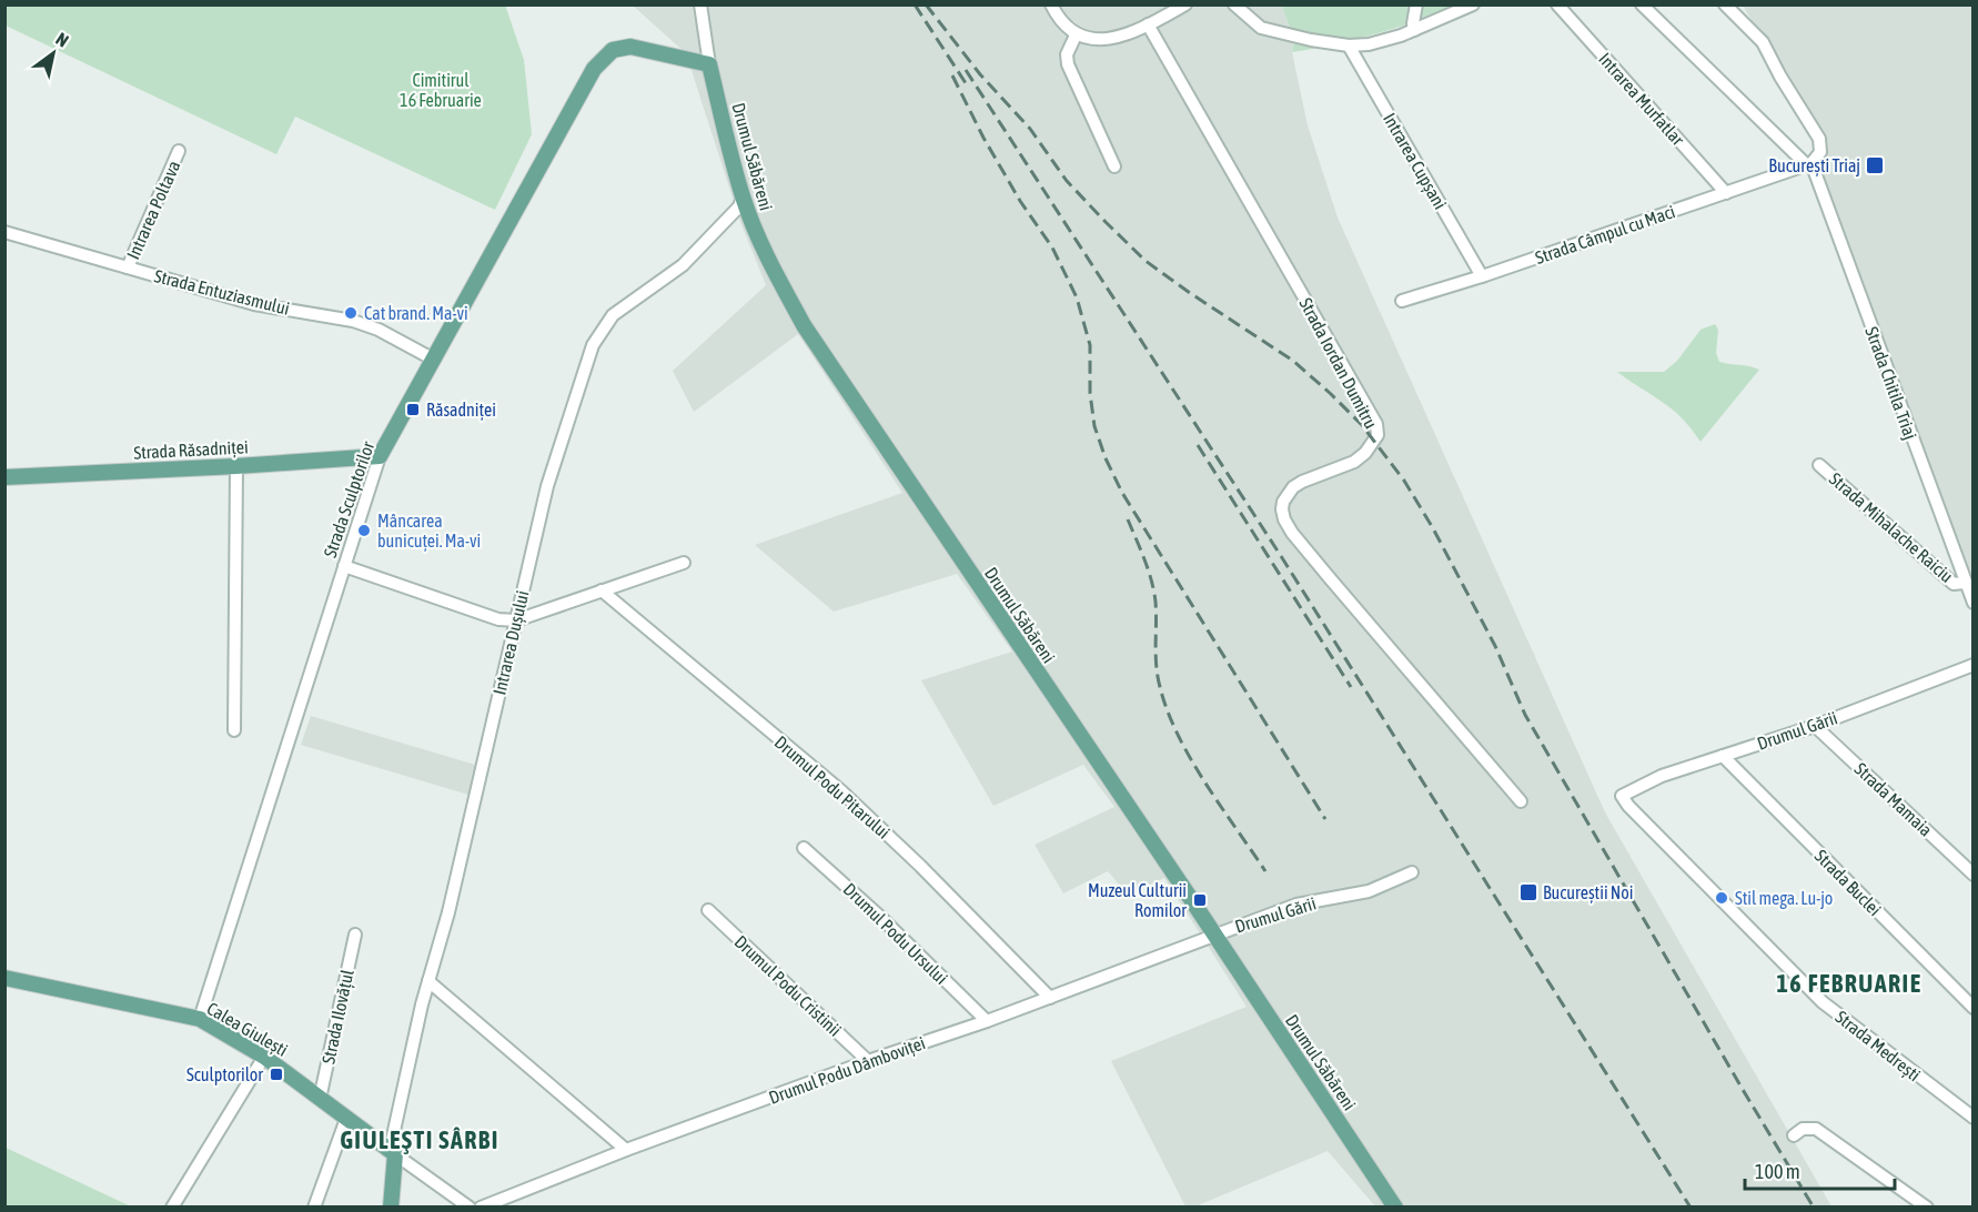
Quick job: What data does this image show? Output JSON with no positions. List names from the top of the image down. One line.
{"streets":{"main road":["Drumul Săbăreni","Strada Răsadniței","Strada Sculptorilor","Calea Giulești"],"street":["Intrarea Murfatlar","Intrarea Cupșani","Intrarea Poltava","Strada Câmpul cu Maci","Strada Entuziasmului","Strada Iordan Dumitru","Strada Chitila Triaj","Strada Mihalache Raiciu","Intrarea Dușului","Drumul Gării","Drumul Podu Pitarului","Strada Mamaia","Strada Buclei","Drumul Podu Ursului","Drumul Podu Cristinii","Strada Ilovățul","Strada Medrești","Drumul Podu Dâmboviței"]},"crossings":[["Intrarea Murfatlar","Strada Câmpul cu Maci"],["Drumul Săbăreni","Strada Sculptorilor"],["Drumul Săbăreni","Intrarea Dușului"],["Drumul Săbăreni","Drumul Gării"],["Drumul Săbăreni","Drumul Podu Dâmboviței"],["Intrarea Cupșani","Strada Câmpul cu Maci"],["Intrarea Poltava","Strada Entuziasmului"],["Strada Câmpul cu Maci","Strada Chitila Triaj"],["Strada Entuziasmului","Strada Sculptorilor"],["Strada Chitila Triaj","Strada Mihalache Raiciu"],["Strada Răsadniței","Strada Sculptorilor"],["Strada Sculptorilor","Calea Giulești"],["Intrarea Dușului","Calea Giulești"],["Drumul Gării","Strada Mamaia"],["Drumul Gării","Strada Buclei"],["Drumul Gării","Strada Medrești"],["Drumul Gării","Drumul Podu Dâmboviței"],["Drumul Podu Pitarului","Drumul Podu Dâmboviței"],["Drumul Podu Ursului","Drumul Podu Dâmboviței"],["Drumul Podu Cristinii","Drumul Podu Dâmboviței"],["Strada Ilovățul","Calea Giulești"]],"districts":["16 FEBRUARIE","GIULEŞTI SÂRBI"],"parks":["Cimitirul 16 Februarie"],"places":{"transit":["București Triaj","Răsadniței","Bucureștii Noi","Muzeul Culturii Romilor","Sculptorilor"],"other":["Cat brand. Ma-vi","Mâncarea bunicuței. Ma-vi","Stil mega. Lu-jo"]},"scale_bar":"100 m","north":"top right"}
